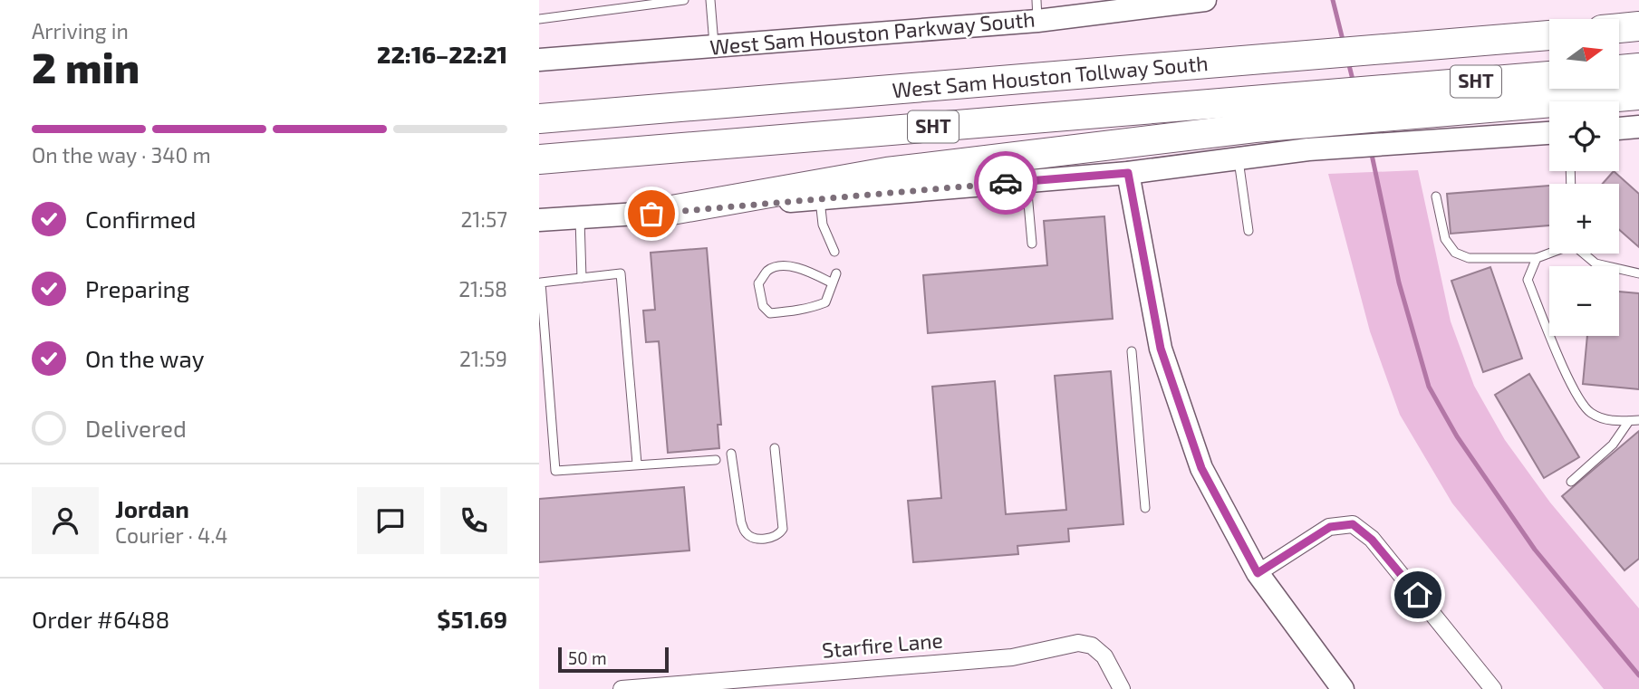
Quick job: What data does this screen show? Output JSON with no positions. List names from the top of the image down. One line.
{"streets":{"highway":["West Sam Houston Tollway South","SHT"],"main road":["West Sam Houston Parkway South"],"street":["Starfire Lane"]},"scale_bar":"50 m","north":"right","page":{"heading":["2 min","Arriving in","22:16–22:21"],"panel":["Jordan","Courier · 4.4","Order #6488","$51.69"],"map_buttons":["+","−"],"bar":"On the way · 340 m","list":[["Confirmed","21:57"],["Preparing","21:58"],["On the way","21:59"],"Delivered"],"scale":"50 m"}}
